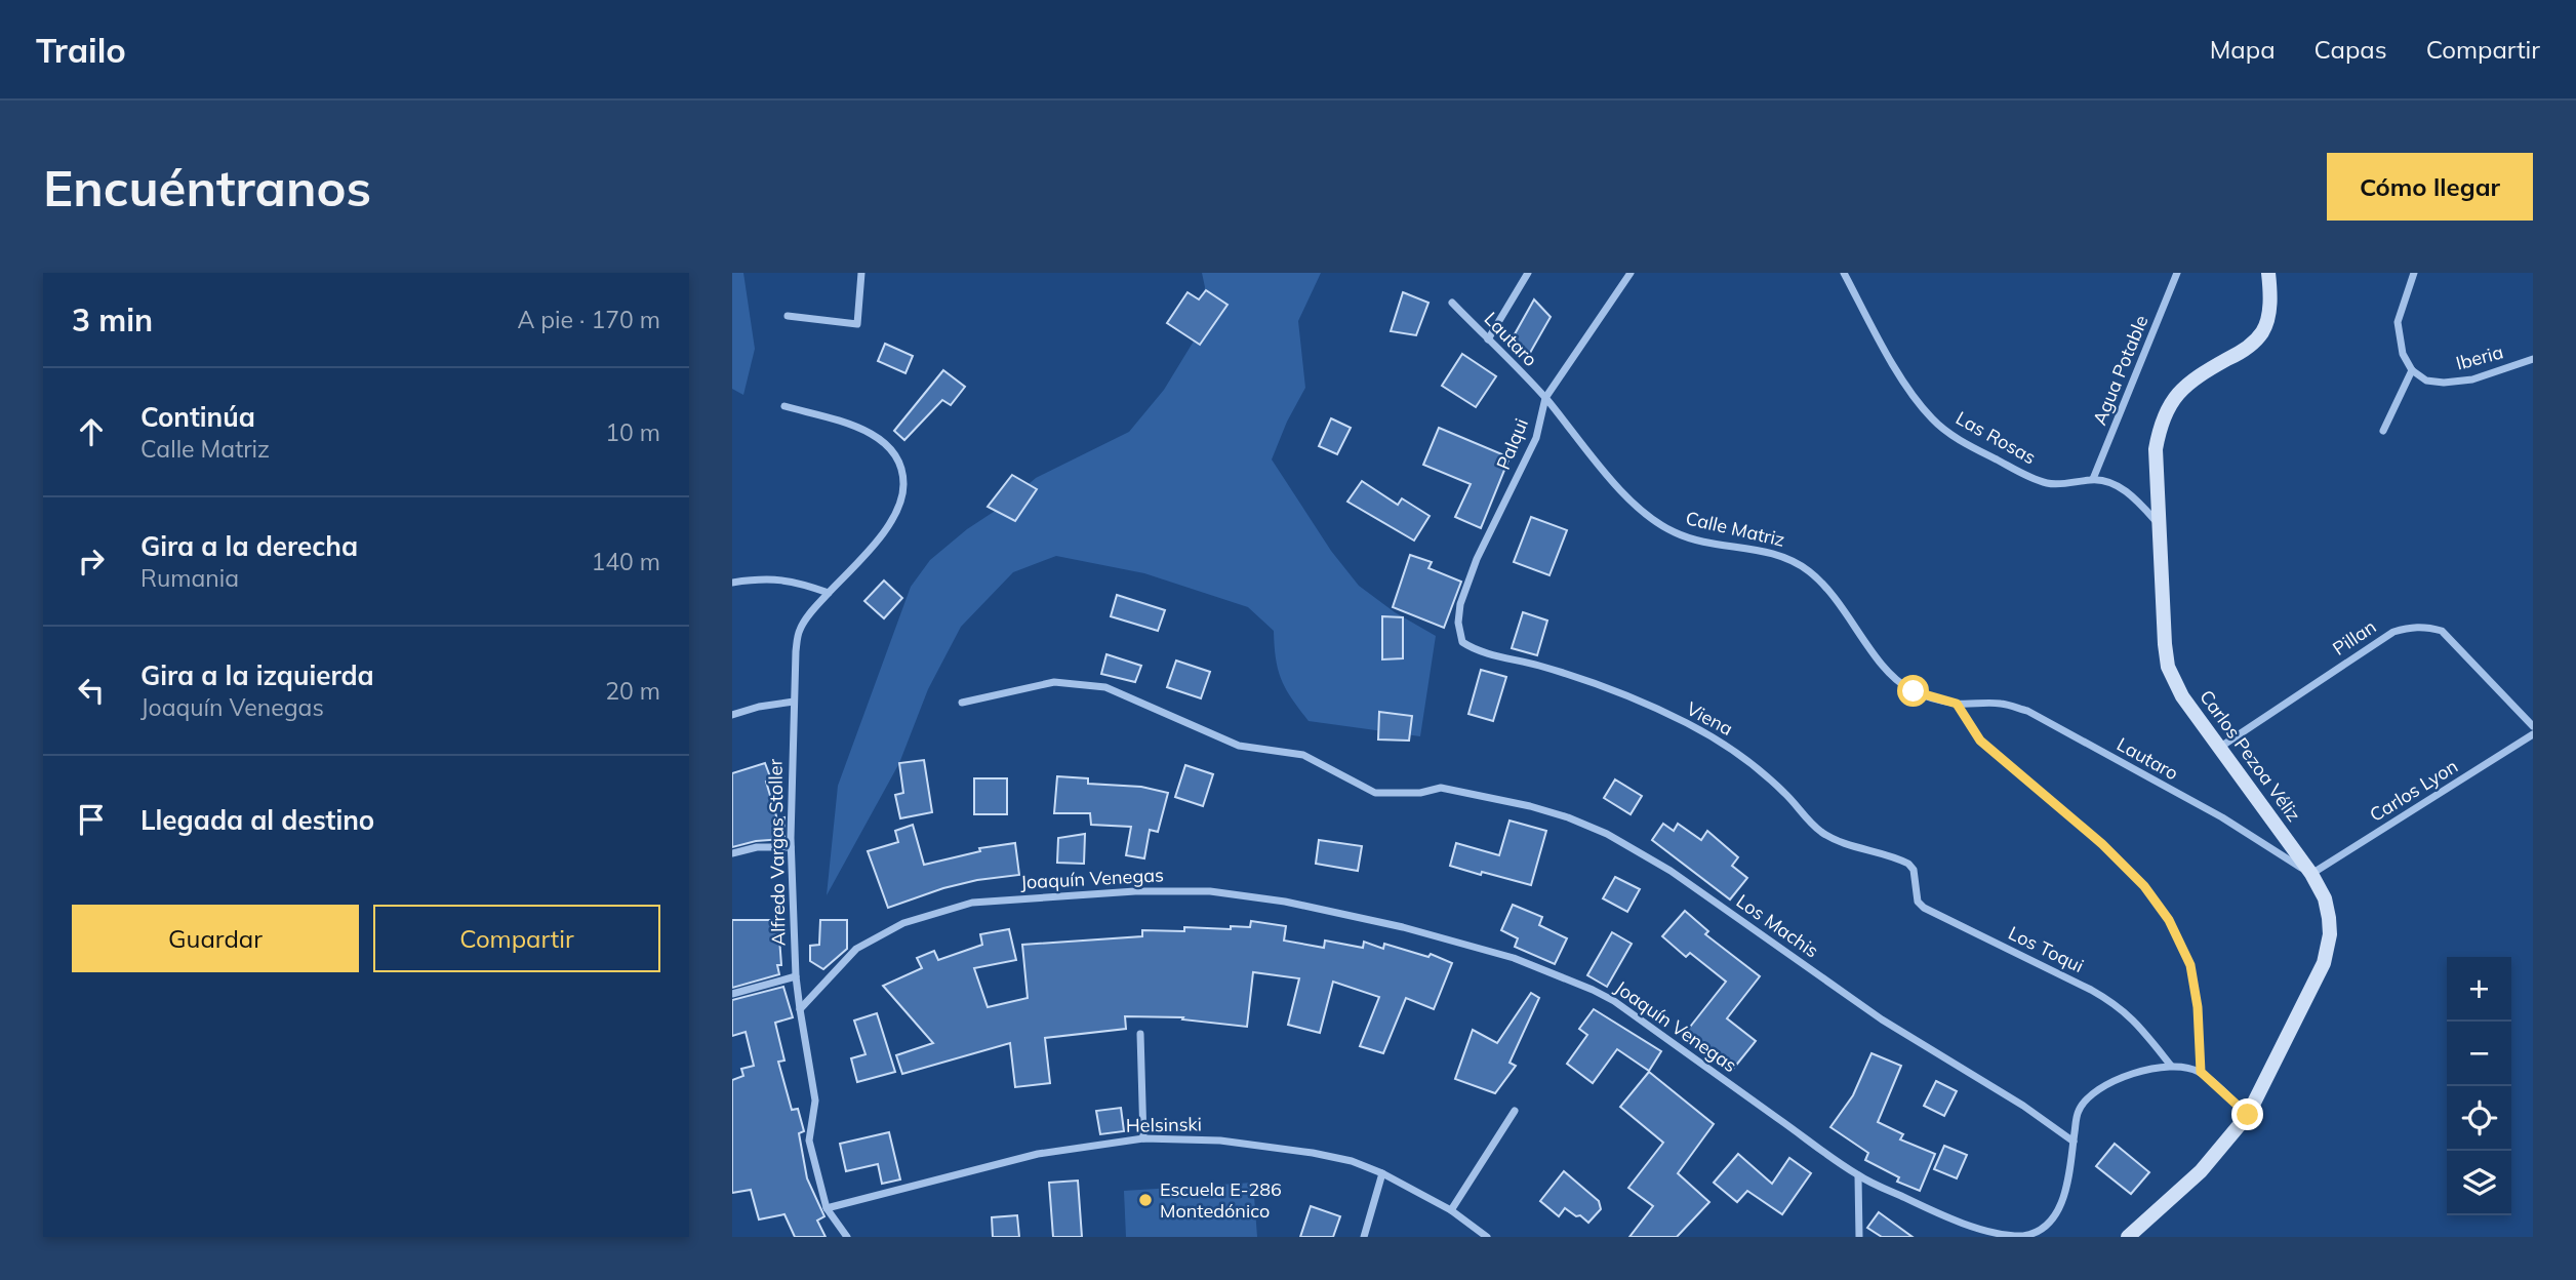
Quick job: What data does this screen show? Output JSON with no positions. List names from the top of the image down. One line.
{"streets":{"main road":["Carlos Pezoa Véliz"],"street":["Lautaro","Iberia","Agua Potable","Las Rosas","Palqui","Calle Matriz","Pillan","Viena","Carlos Lyon","Alfredo Vargas Stoller","Joaquín Venegas","Los Machis","Los Toqui","Helsinski"]},"crossings":[["Lautaro","Palqui"],["Lautaro","Calle Matriz"],["Lautaro","Carlos Pezoa Véliz"],["Lautaro","Carlos Lyon"],["Agua Potable","Las Rosas"],["Las Rosas","Carlos Pezoa Véliz"],["Palqui","Calle Matriz"],["Palqui","Viena"],["Pillan","Carlos Pezoa Véliz"],["Viena","Los Toqui"],["Carlos Pezoa Véliz","Carlos Lyon"],["Alfredo Vargas Stoller","Joaquín Venegas"],["Alfredo Vargas Stoller","Helsinski"],["Joaquín Venegas","Los Machis"],["Joaquín Venegas","Los Toqui"]],"places":["Escuela E-286 Montedónico"],"page":{"header":"Trailo","nav":["Mapa","Capas","Compartir"],"buttons":["Cómo llegar",["Guardar","Compartir"]],"title":"Encuéntranos","heading":["3 min","A pie · 170 m"],"list":[["Continúa","Calle Matriz","10 m"],["Gira a la derecha","Rumania","140 m"],["Gira a la izquierda","Joaquín Venegas","20 m"],"Llegada al destino"],"map_buttons":["+","−"]}}
